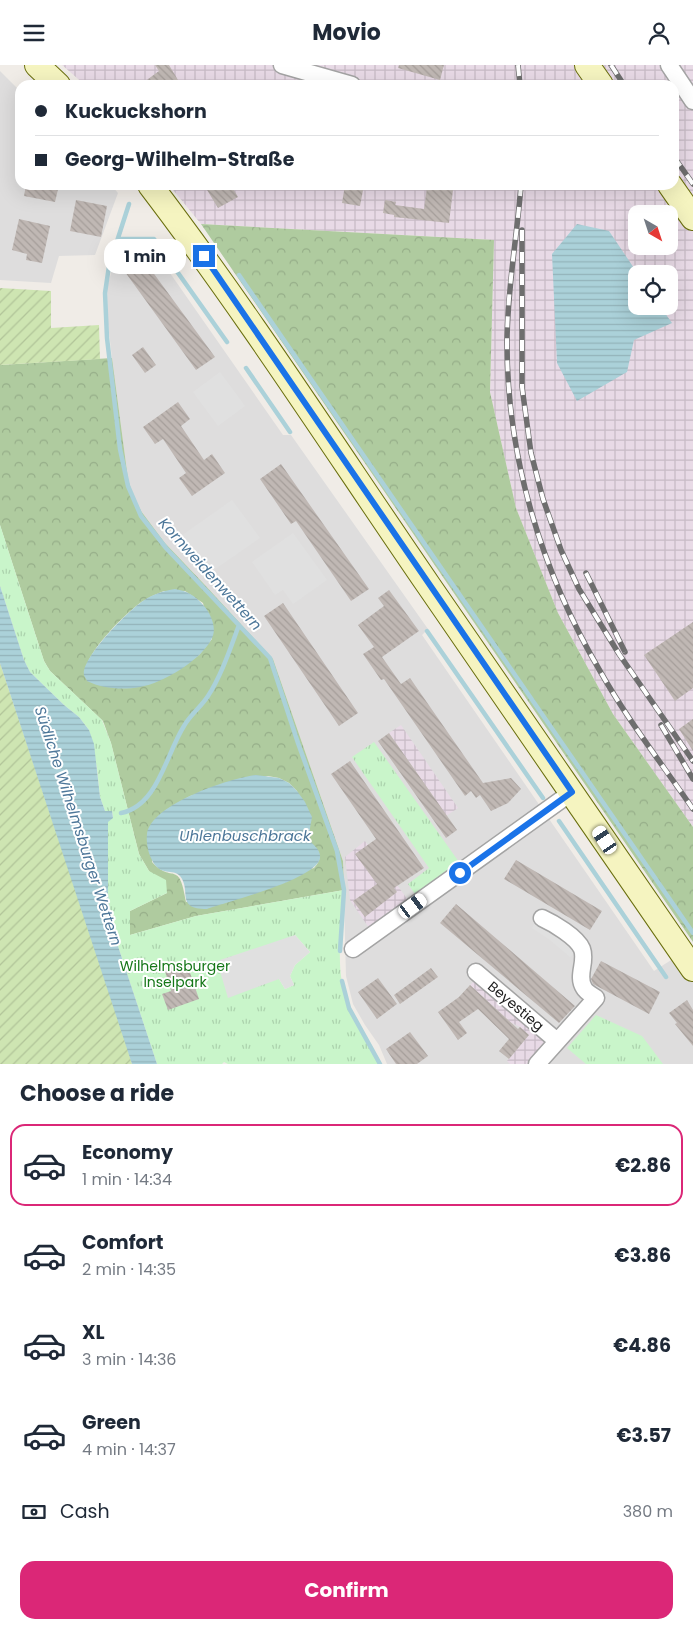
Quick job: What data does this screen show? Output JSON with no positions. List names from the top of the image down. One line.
{"streets":{"street":["Beyestieg"]},"water":["Kornweidenwettern","Südliche Wilhelmsburger Wettern","Uhlenbuschbrack"],"parks":["Wilhelmsburger Inselpark"],"north":"bottom right","page":{"header":"Movio","banner":["Kuckuckshorn","Georg-Wilhelm-Straße"],"bubble":"1 min","heading":"Choose a ride","list":[{"name":"Economy","note":"1 min · 14:34","value":"€2.86"},{"name":"Comfort","note":"2 min · 14:35","value":"€3.86"},{"name":"XL","note":"3 min · 14:36","value":"€4.86"},{"name":"Green","note":"4 min · 14:37","value":"€3.57"}],"pay":["Cash","380 m"],"buttons":"Confirm"}}
